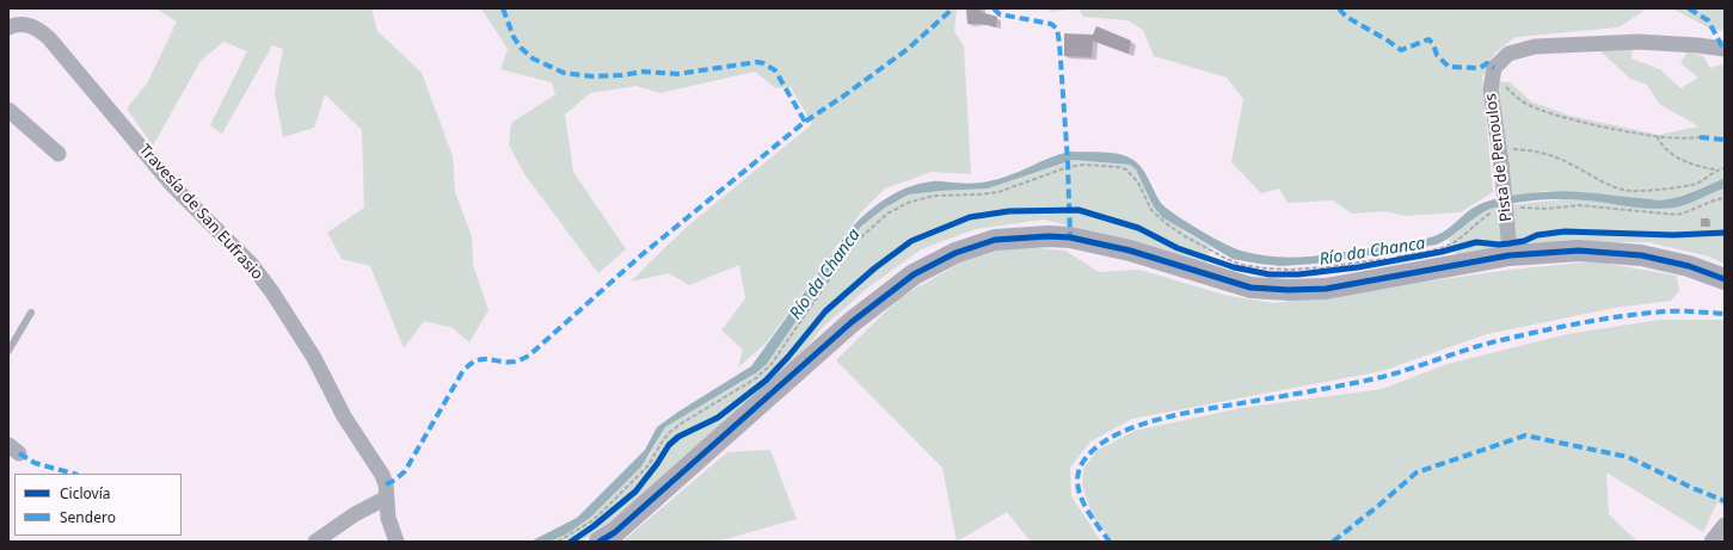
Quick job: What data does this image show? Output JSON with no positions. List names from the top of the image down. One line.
{"streets":{"street":["Pista de Penoulos","Travesía de San Eufrasio"]},"water":["Río da Chanca"],"legend":["Ciclovía","Sendero"]}
